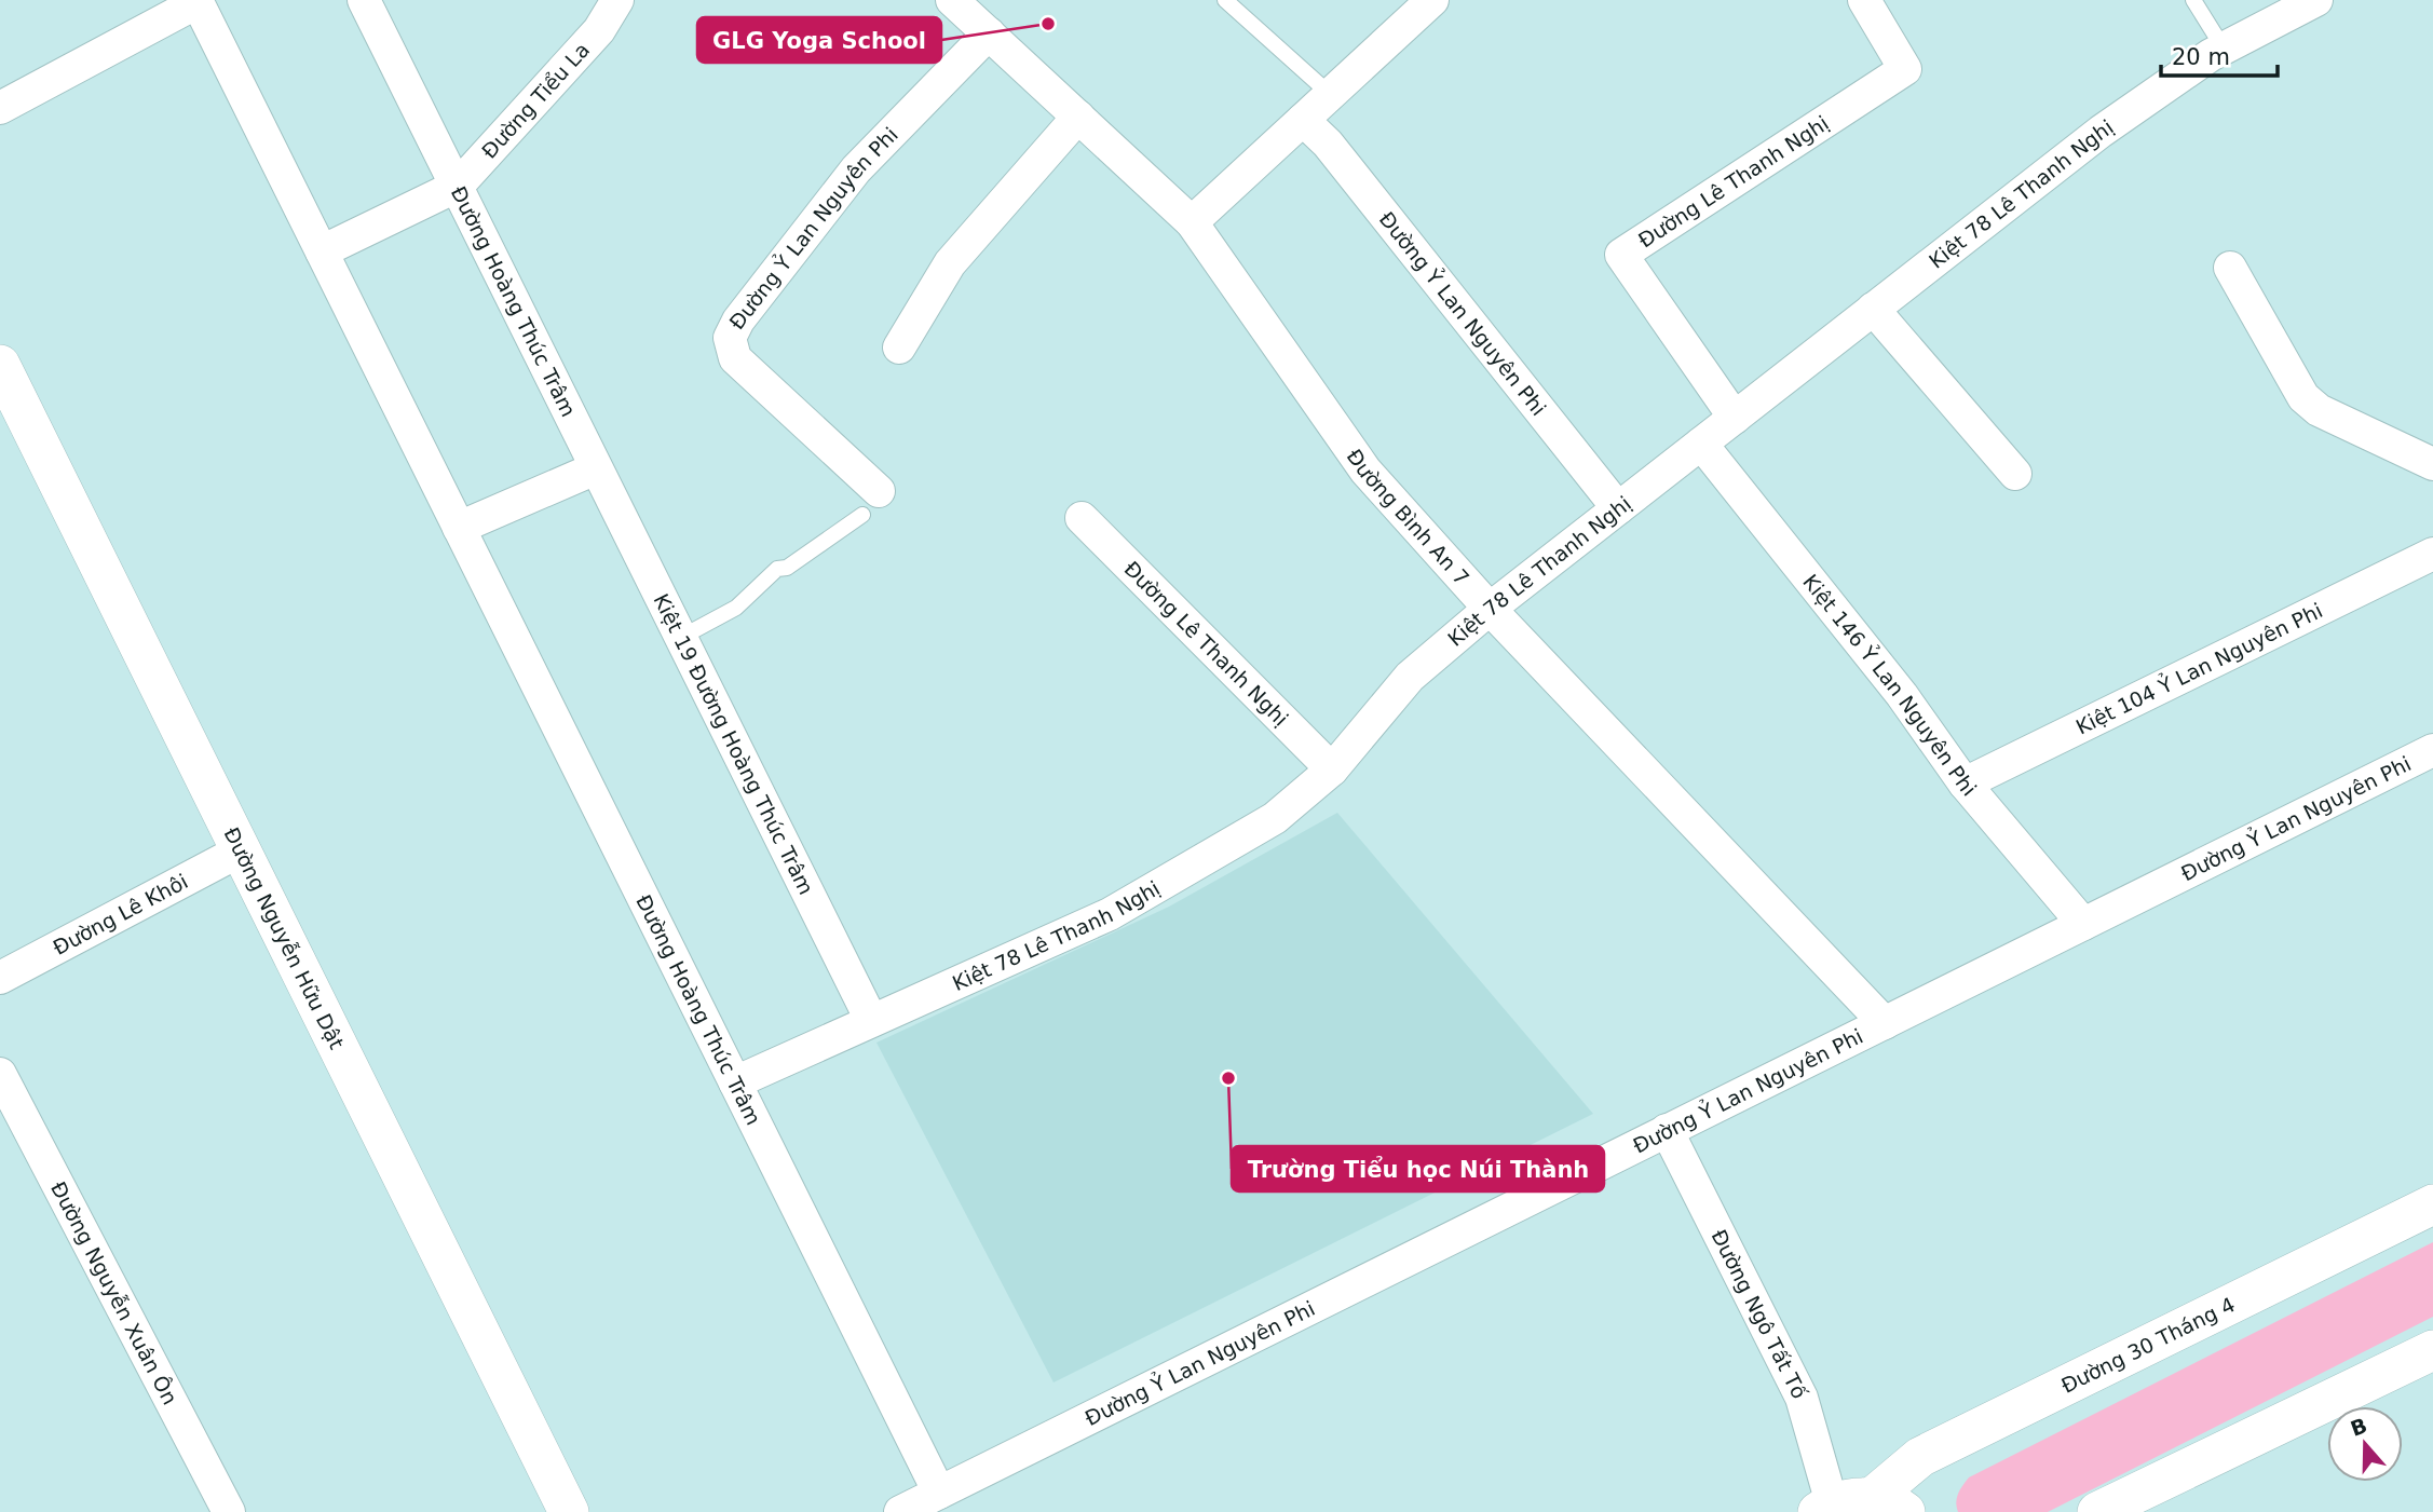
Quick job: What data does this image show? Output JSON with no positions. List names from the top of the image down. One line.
{"streets":{"street":["Đường Tiểu La","Đường Lê Thanh Nghị","Kiệt 78 Lê Thanh Nghị","Đường Ỷ Lan Nguyên Phi","Đường Hoàng Thúc Trâm","Đường Bình An 7","Kiệt 104 Ỷ Lan Nguyên Phi","Kiệt 146 Ỷ Lan Nguyên Phi","Kiệt 19 Đường Hoàng Thúc Trâm","Đường Lê Khôi","Đường Nguyễn Hữu Dật","Đường Nguyễn Xuân Ôn","Đường Ngô Tất Tố","Đường 30 Tháng 4"]},"crossings":[["Đường Tiểu La","Đường Hoàng Thúc Trâm"],["Đường Lê Thanh Nghị","Kiệt 78 Lê Thanh Nghị"],["Kiệt 78 Lê Thanh Nghị","Đường Ỷ Lan Nguyên Phi"],["Kiệt 78 Lê Thanh Nghị","Đường Hoàng Thúc Trâm"],["Kiệt 78 Lê Thanh Nghị","Đường Bình An 7"],["Kiệt 78 Lê Thanh Nghị","Kiệt 146 Ỷ Lan Nguyên Phi"],["Kiệt 78 Lê Thanh Nghị","Kiệt 19 Đường Hoàng Thúc Trâm"],["Đường Ỷ Lan Nguyên Phi","Đường Hoàng Thúc Trâm"],["Đường Ỷ Lan Nguyên Phi","Đường Bình An 7"],["Đường Ỷ Lan Nguyên Phi","Kiệt 146 Ỷ Lan Nguyên Phi"],["Đường Ỷ Lan Nguyên Phi","Đường Ngô Tất Tố"],["Đường Hoàng Thúc Trâm","Kiệt 19 Đường Hoàng Thúc Trâm"],["Kiệt 104 Ỷ Lan Nguyên Phi","Kiệt 146 Ỷ Lan Nguyên Phi"],["Đường Lê Khôi","Đường Nguyễn Hữu Dật"]],"places":["GLG Yoga School","Trường Tiểu học Núi Thành"],"scale_bar":"20 m","north":"top"}
